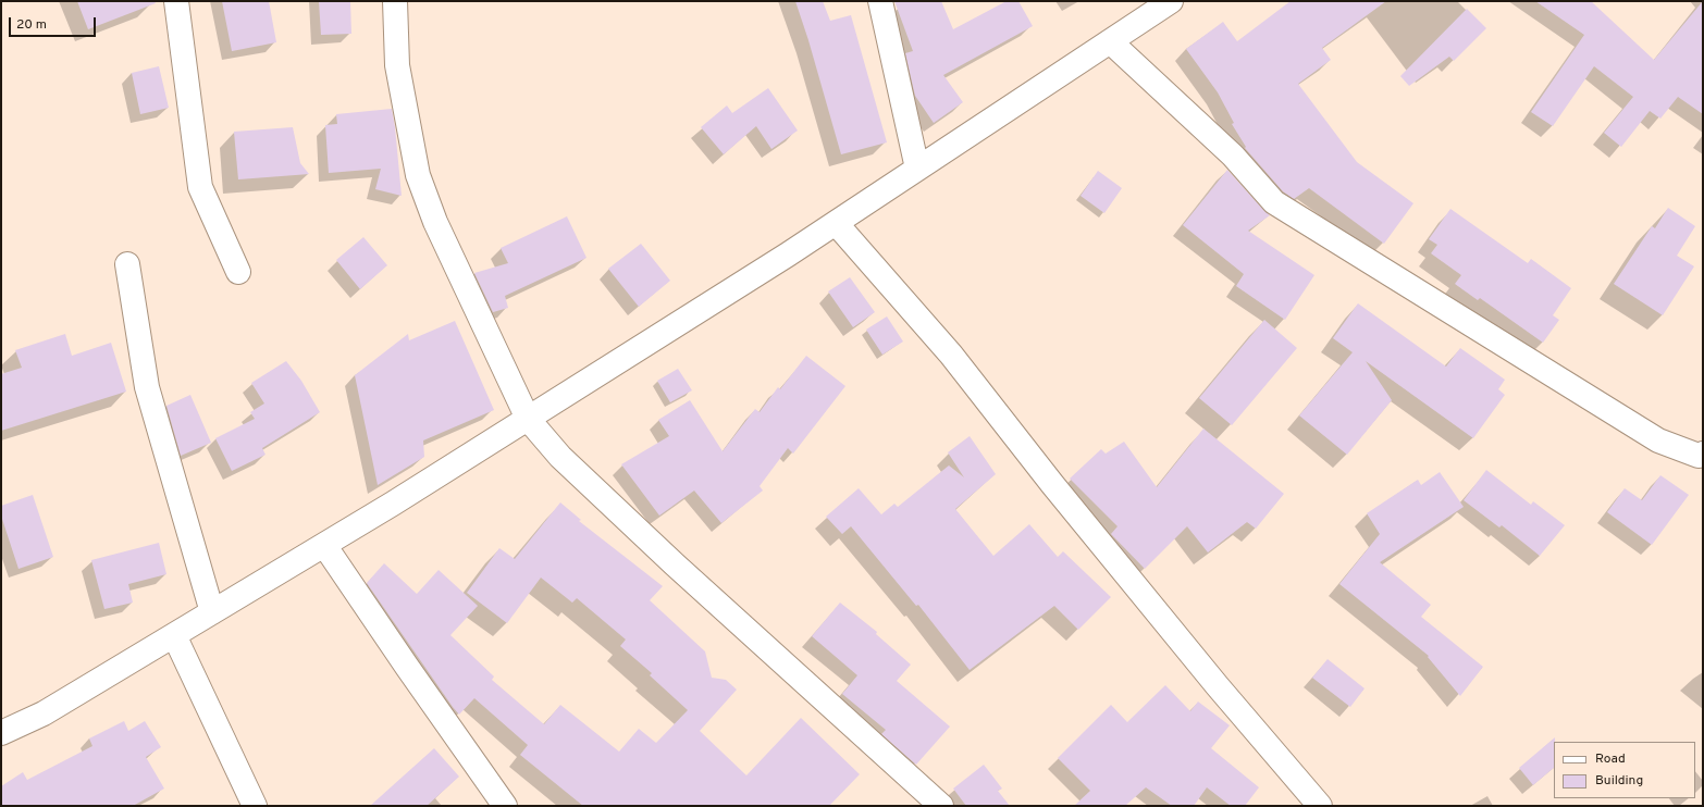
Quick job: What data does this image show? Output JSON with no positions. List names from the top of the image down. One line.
{"legend":["Road","Building"],"scale_bar":"20 m"}
